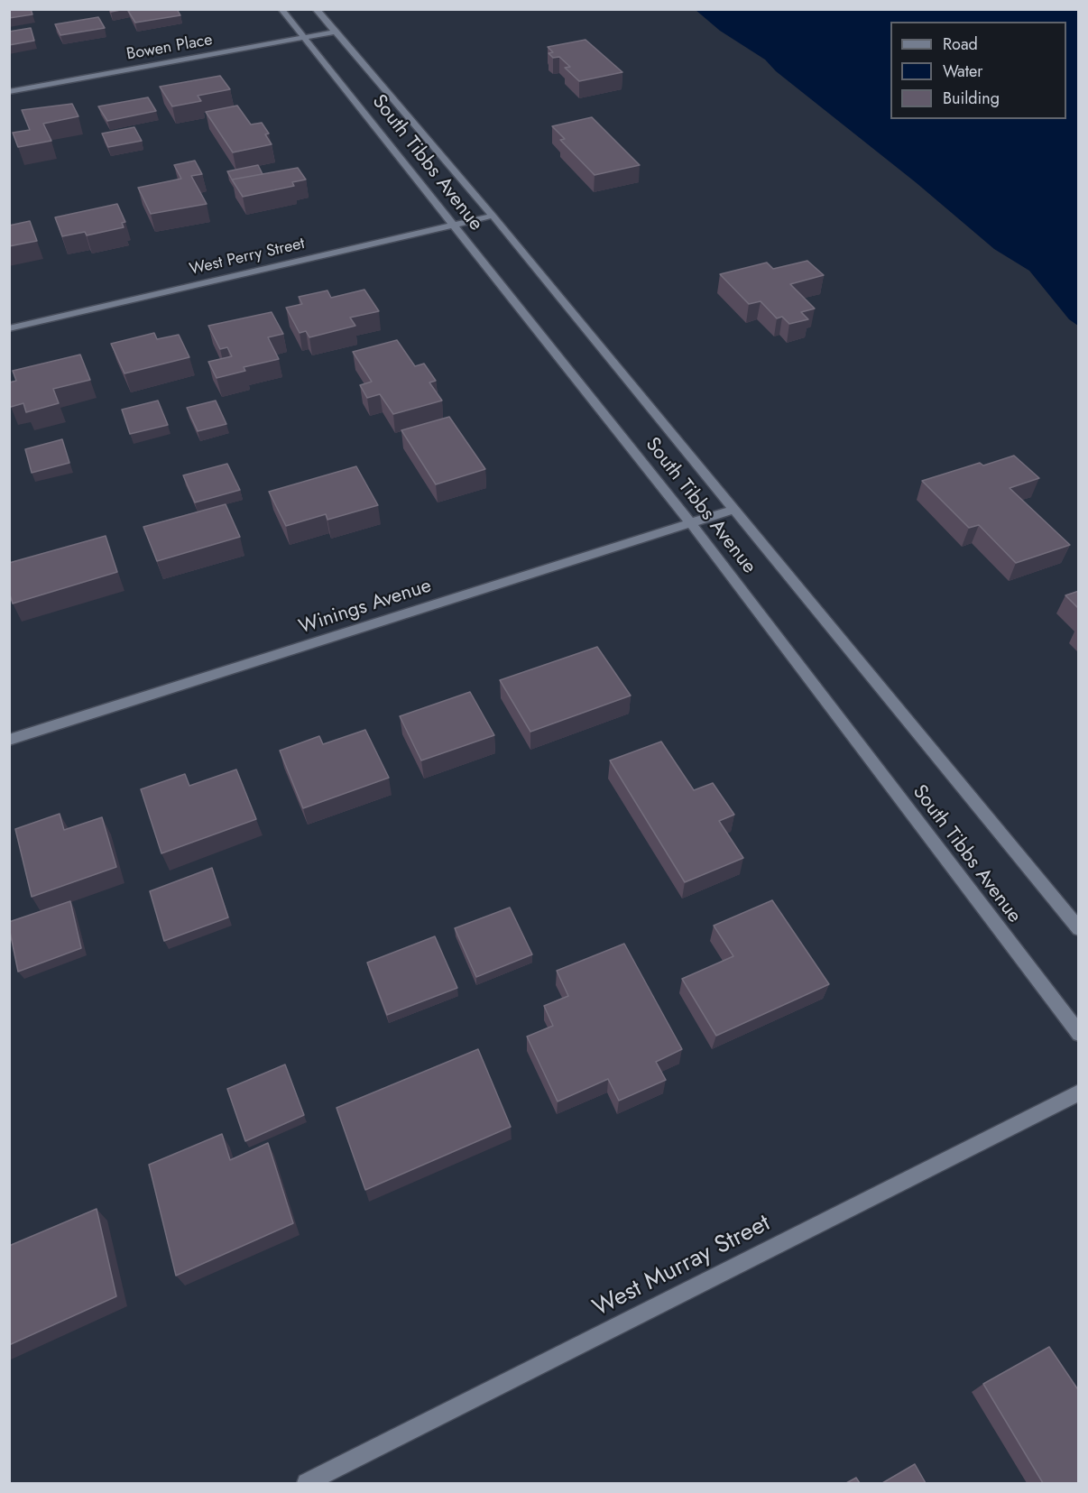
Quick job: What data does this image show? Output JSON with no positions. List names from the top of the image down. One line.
{"streets":{"street":["Bowen Place","South Tibbs Avenue","West Perry Street","Winings Avenue","West Murray Street"]},"crossings":[["Bowen Place","South Tibbs Avenue"],["South Tibbs Avenue","West Perry Street"],["South Tibbs Avenue","Winings Avenue"]],"legend":["Road","Water","Building"]}
